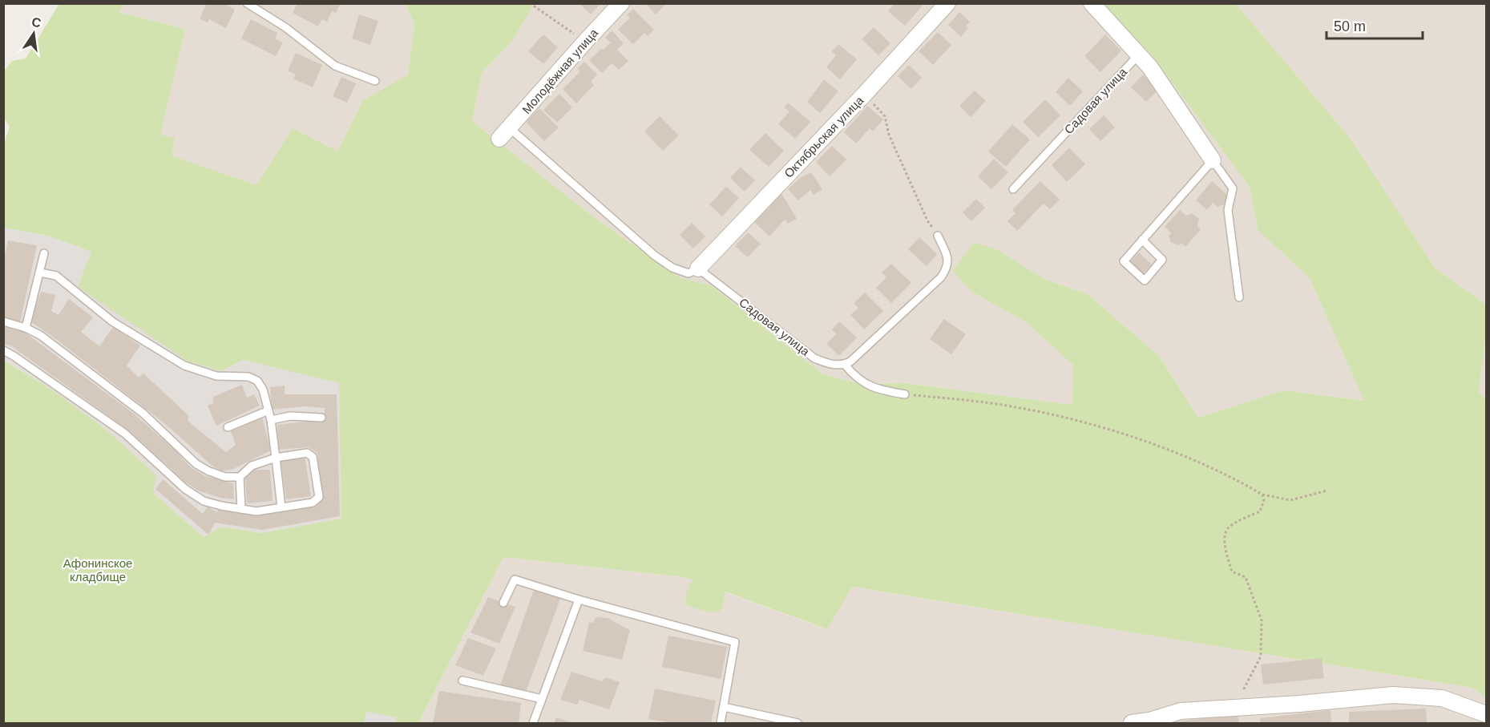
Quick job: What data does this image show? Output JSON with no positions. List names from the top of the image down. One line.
{"streets":{"street":["Молодёжная улица","Октябрьская улица"],"lane":["Садовая улица"]},"crossings":[["Садовая улица","Октябрьская улица"]],"parks":["Афонинское кладбище"],"scale_bar":"50 m","north":"top"}
